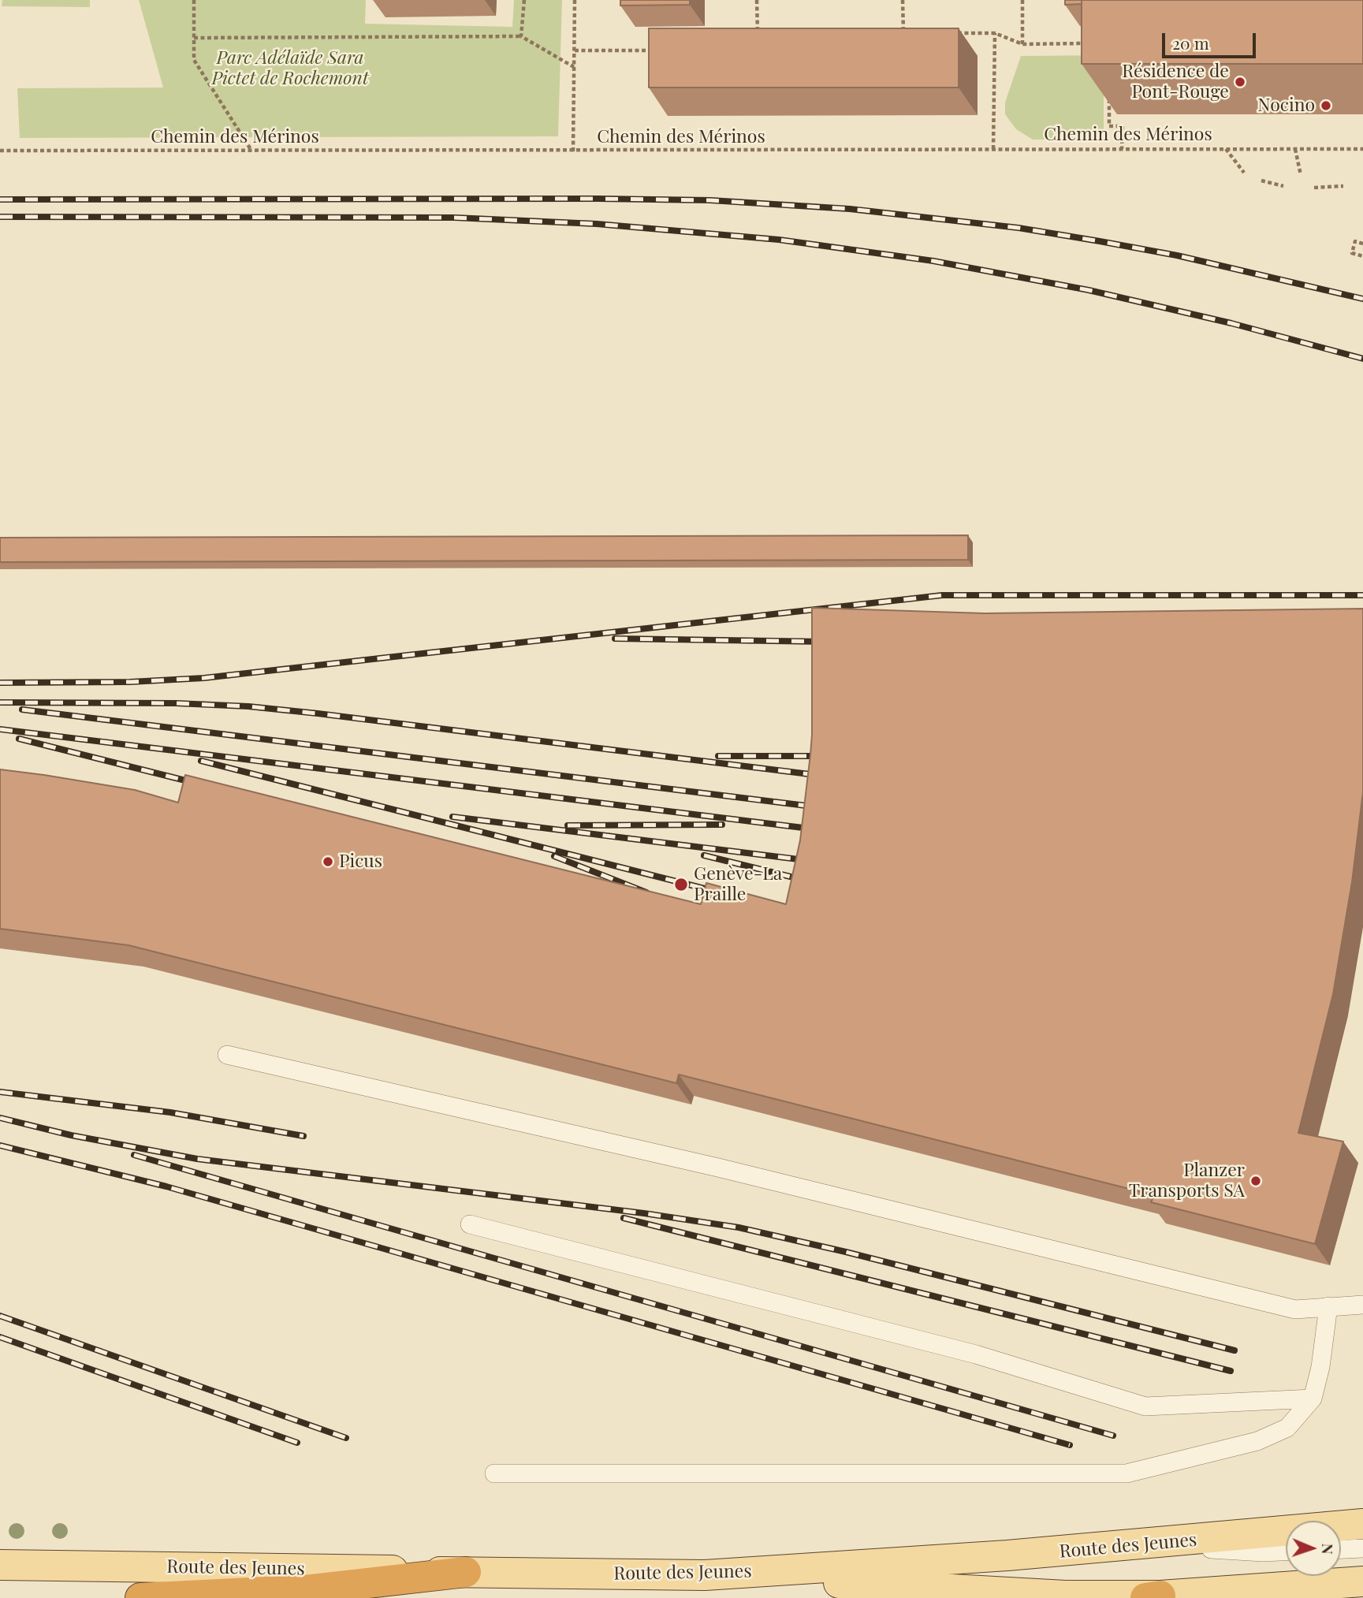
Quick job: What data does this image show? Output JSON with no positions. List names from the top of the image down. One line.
{"streets":{"main road":["Route des Jeunes"],"path":["Chemin des Mérinos"]},"parks":["Parc Adélaïde Sara Pictet de Rochemont"],"places":["Résidence de Pont-Rouge","Nocino","Picus","Genève-La Praille","Planzer Transports SA"],"scale_bar":"20 m","north":"right"}
